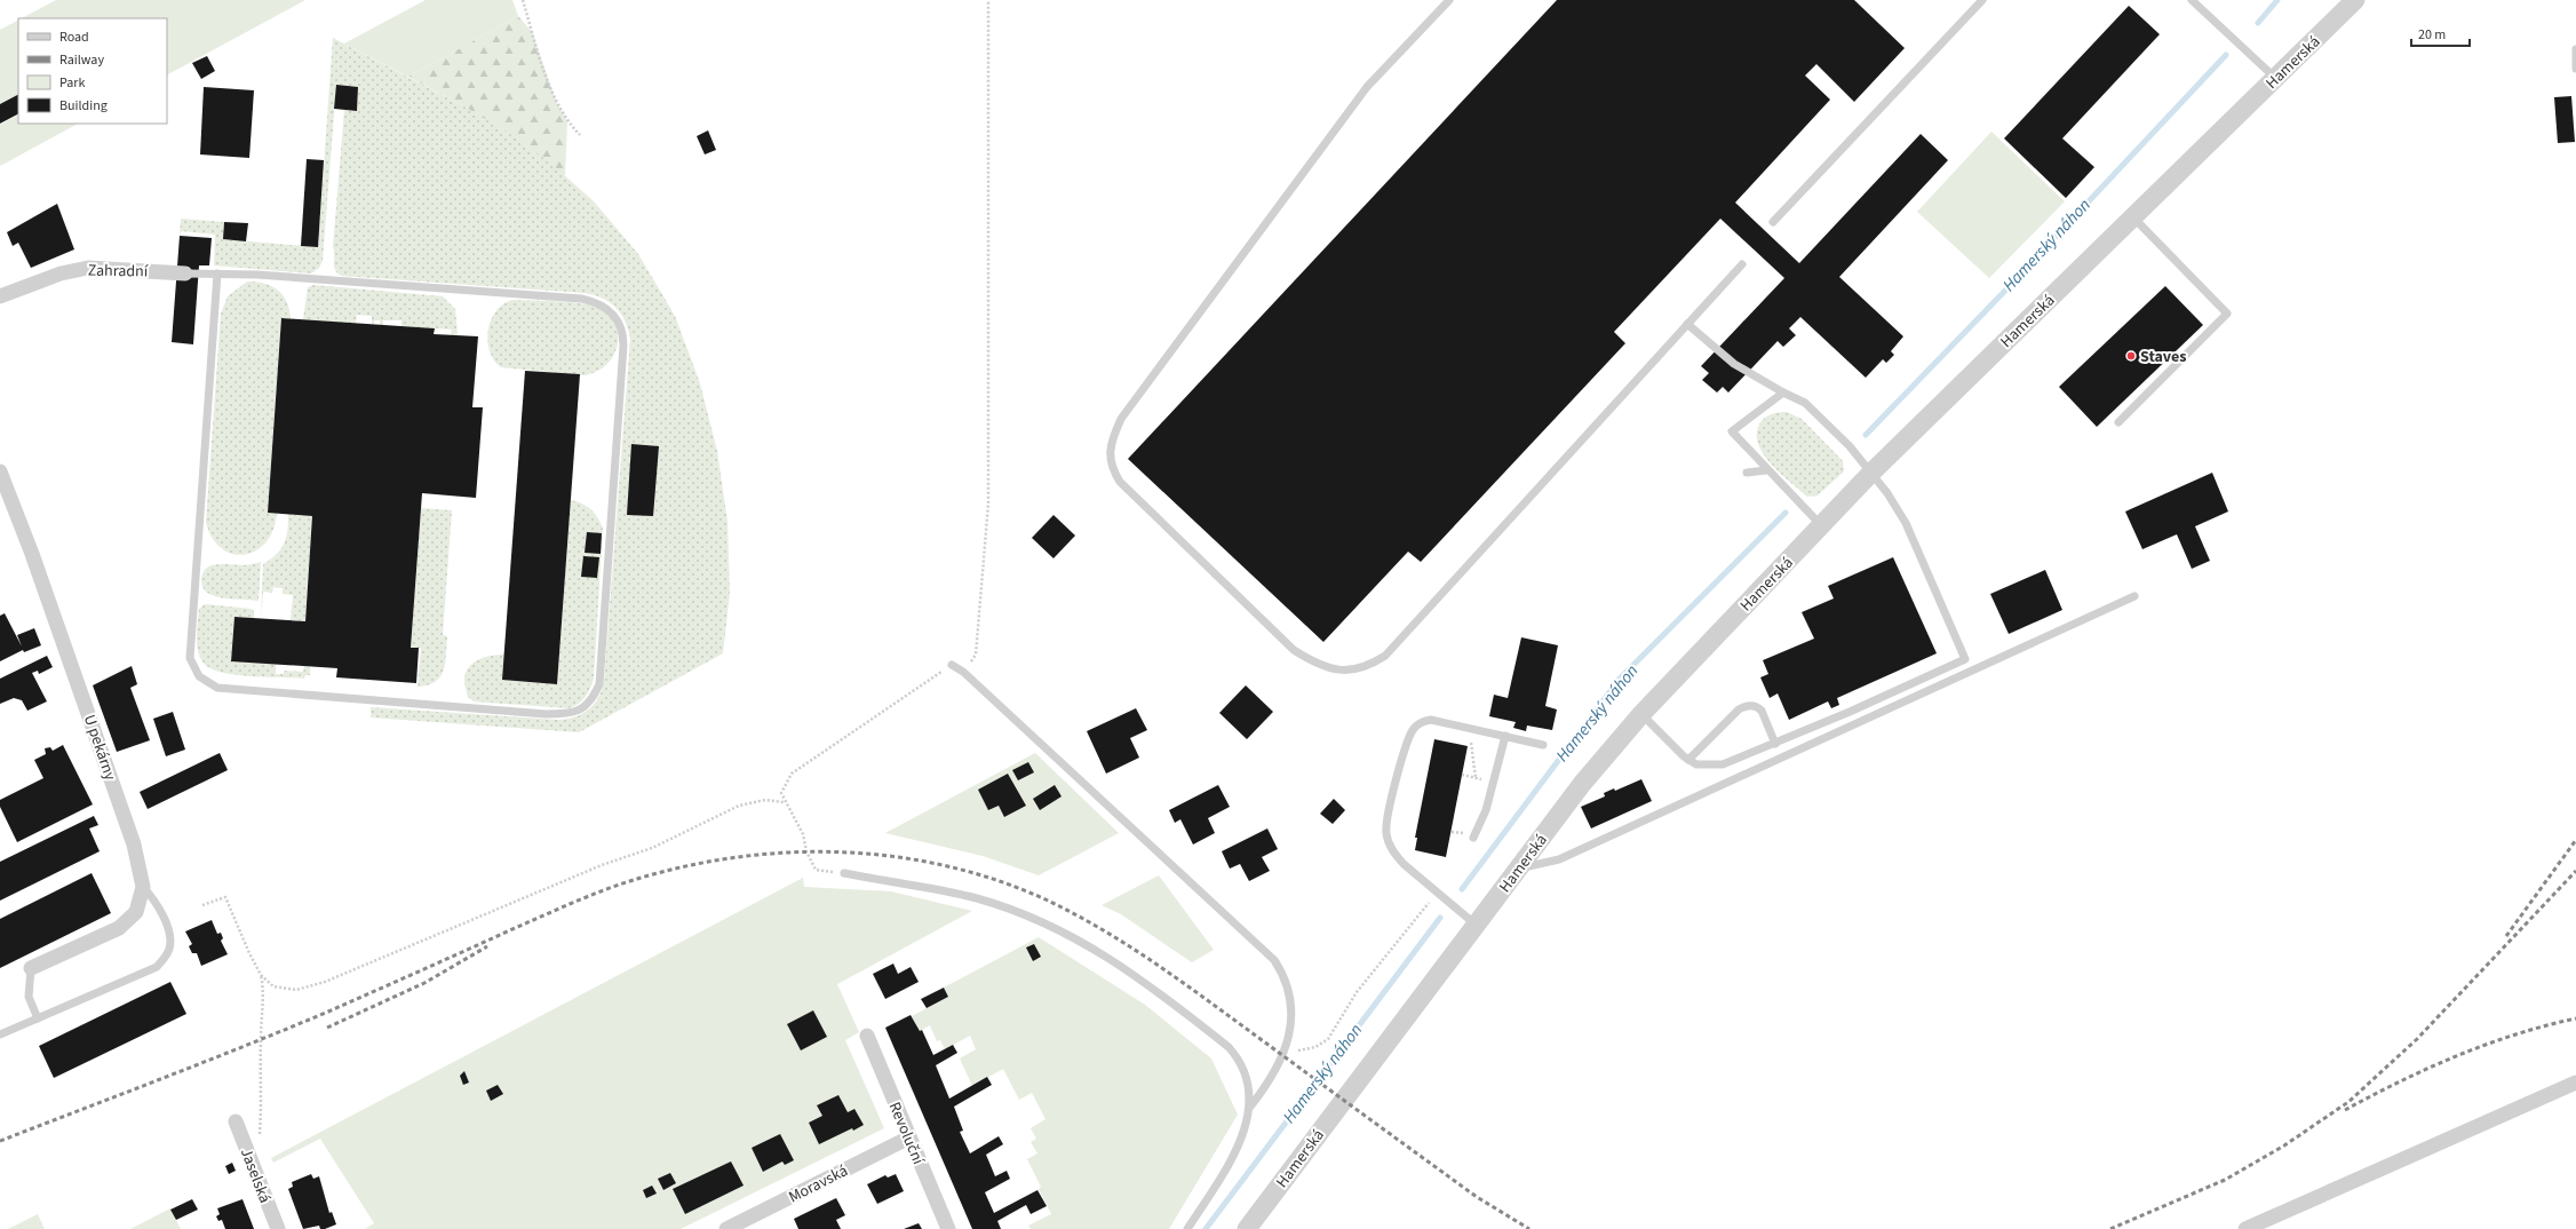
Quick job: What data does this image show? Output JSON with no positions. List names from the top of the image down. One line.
{"streets":{"street":["Hamerská","Zahradní","U pekárny","Revoluční","Jaselská","Moravská"]},"crossings":[["Revoluční","Moravská"]],"water":["Hamerský náhon"],"places":["Staves"],"legend":["Road","Railway","Park","Building"],"scale_bar":"20 m"}
